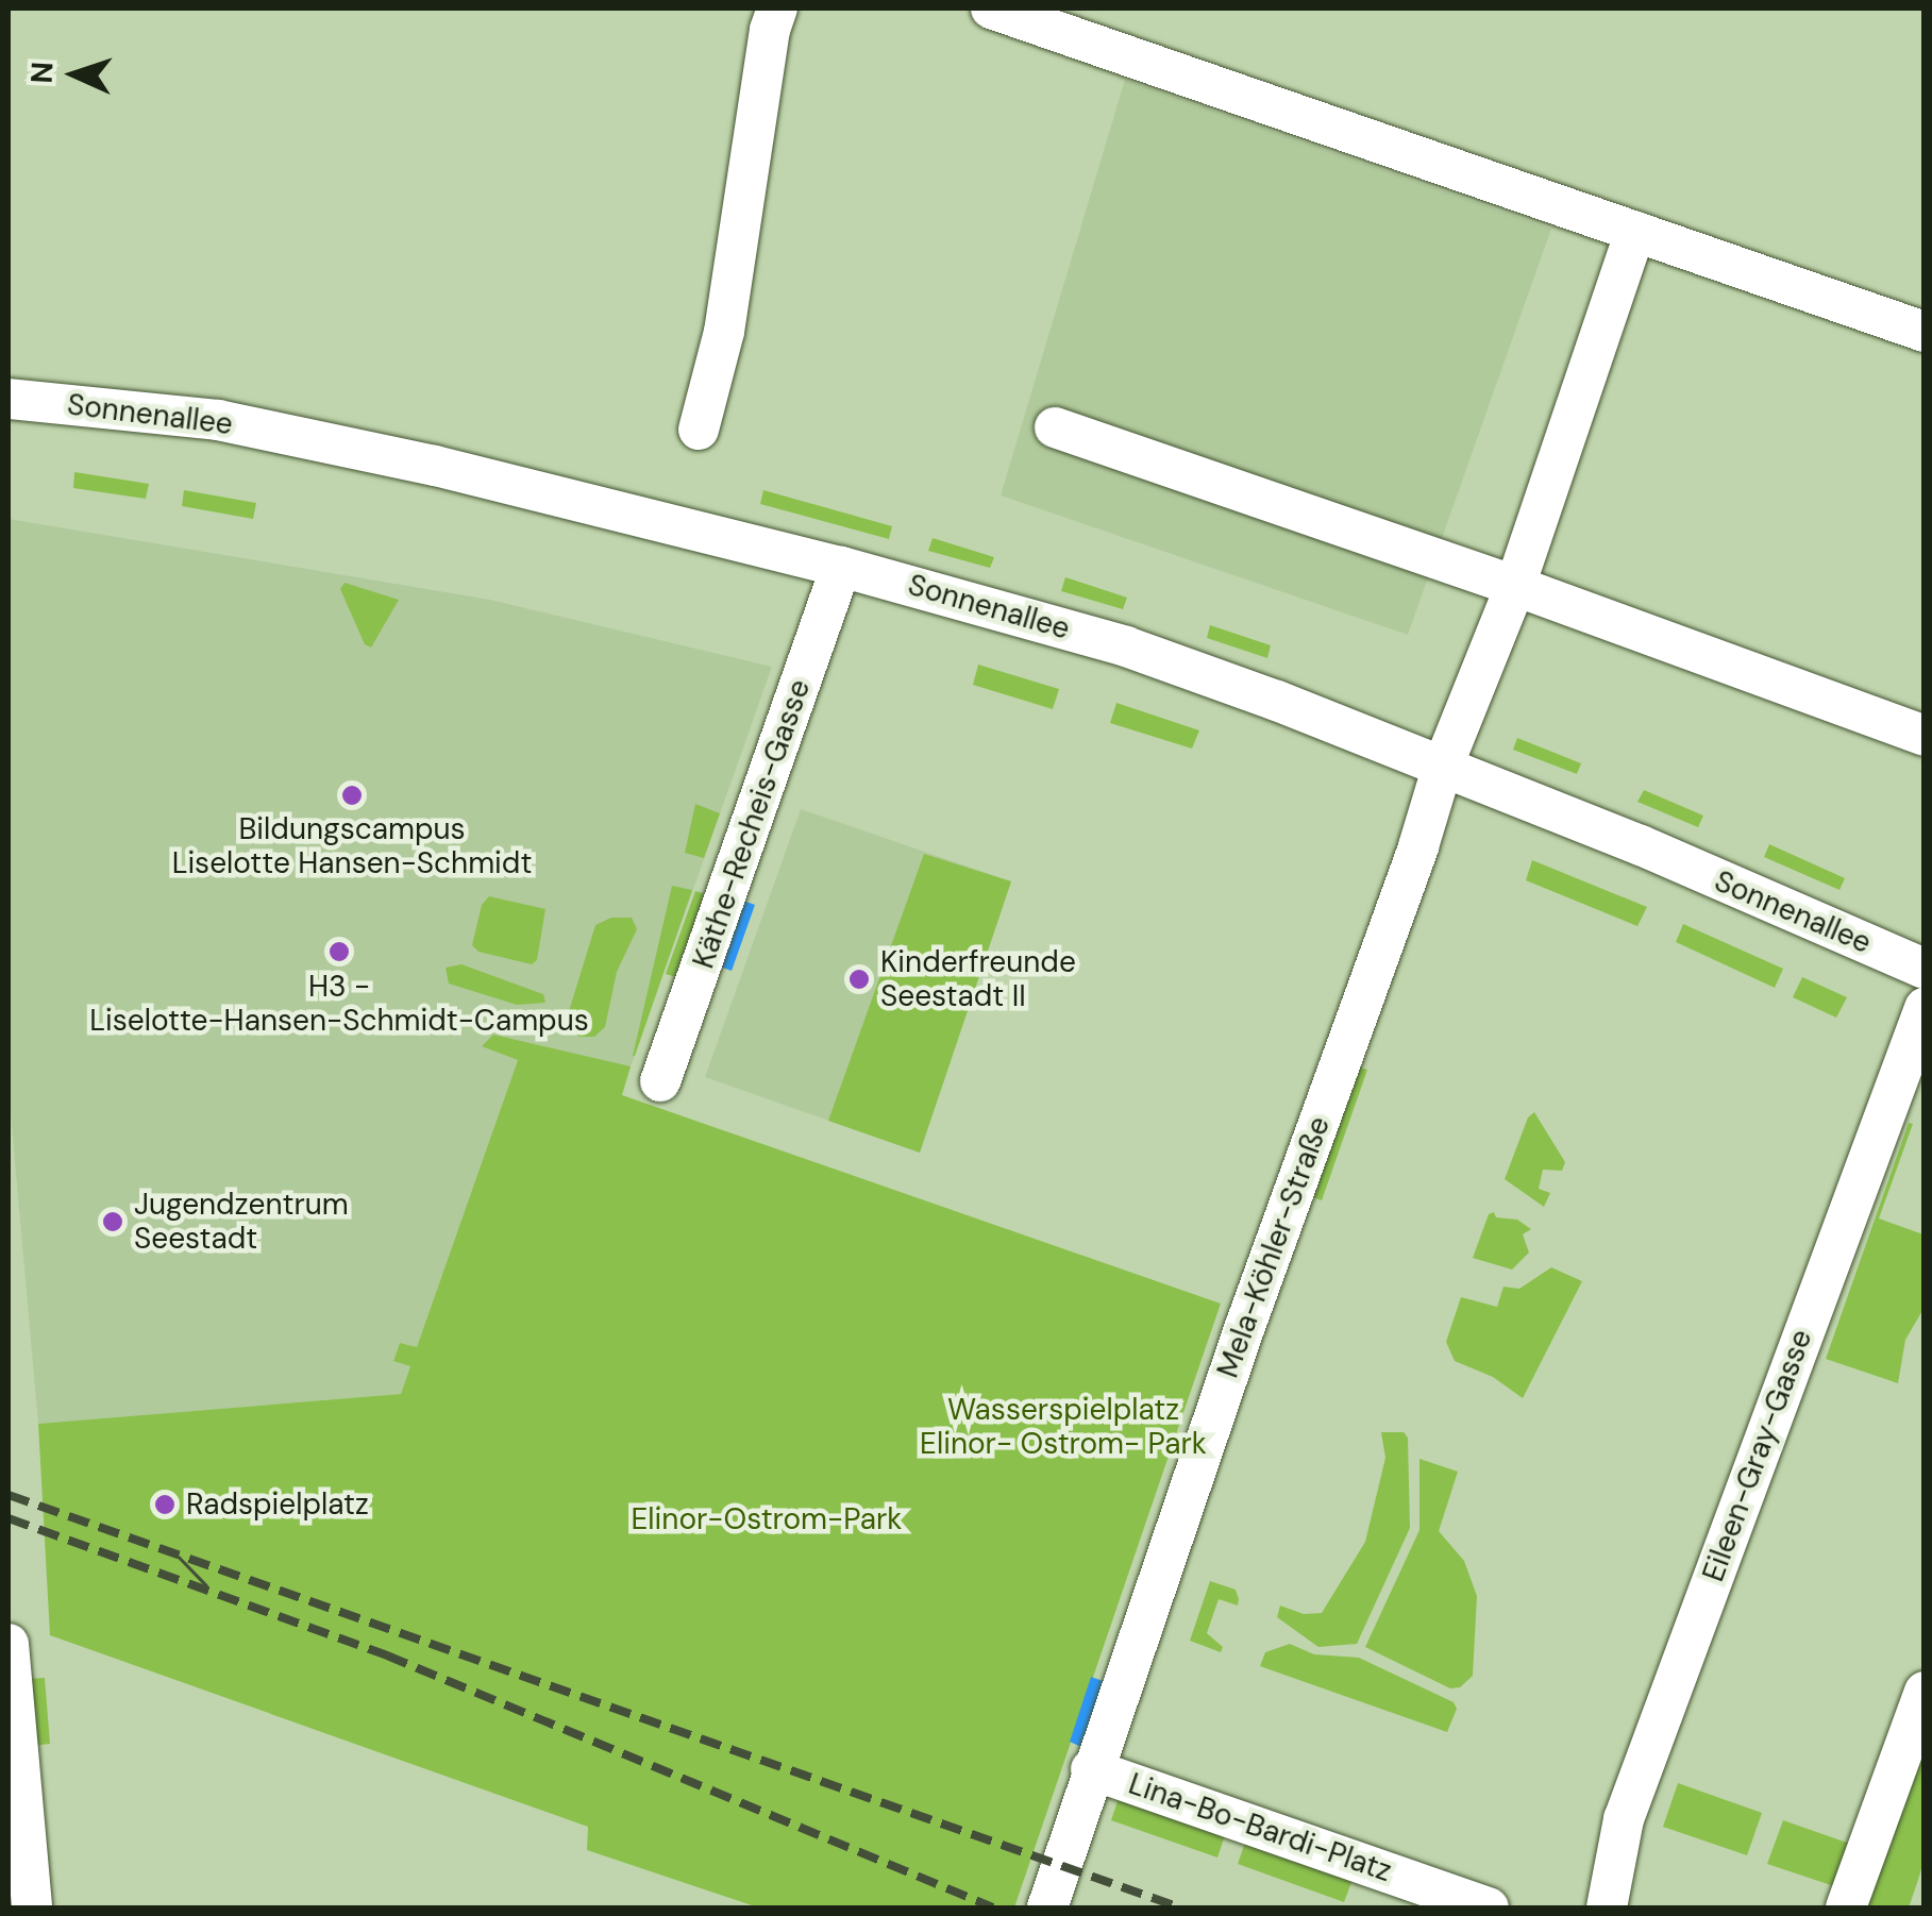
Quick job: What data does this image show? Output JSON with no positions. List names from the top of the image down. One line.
{"streets":{"street":["Sonnenallee","Käthe-Recheis-Gasse","Mela-Köhler-Straße","Eileen-Gray-Gasse","Lina-Bo-Bardi-Platz"]},"crossings":[["Sonnenallee","Käthe-Recheis-Gasse"],["Sonnenallee","Mela-Köhler-Straße"],["Mela-Köhler-Straße","Lina-Bo-Bardi-Platz"]],"parks":["Wasserspielplatz Elinor- Ostrom- Park","Elinor-Ostrom-Park"],"places":["Bildungscampus Liselotte Hansen-Schmidt","H3 - Liselotte-Hansen-Schmidt-Campus","Kinderfreunde Seestadt II","Jugendzentrum Seestadt","Radspielplatz"],"north":"left"}
